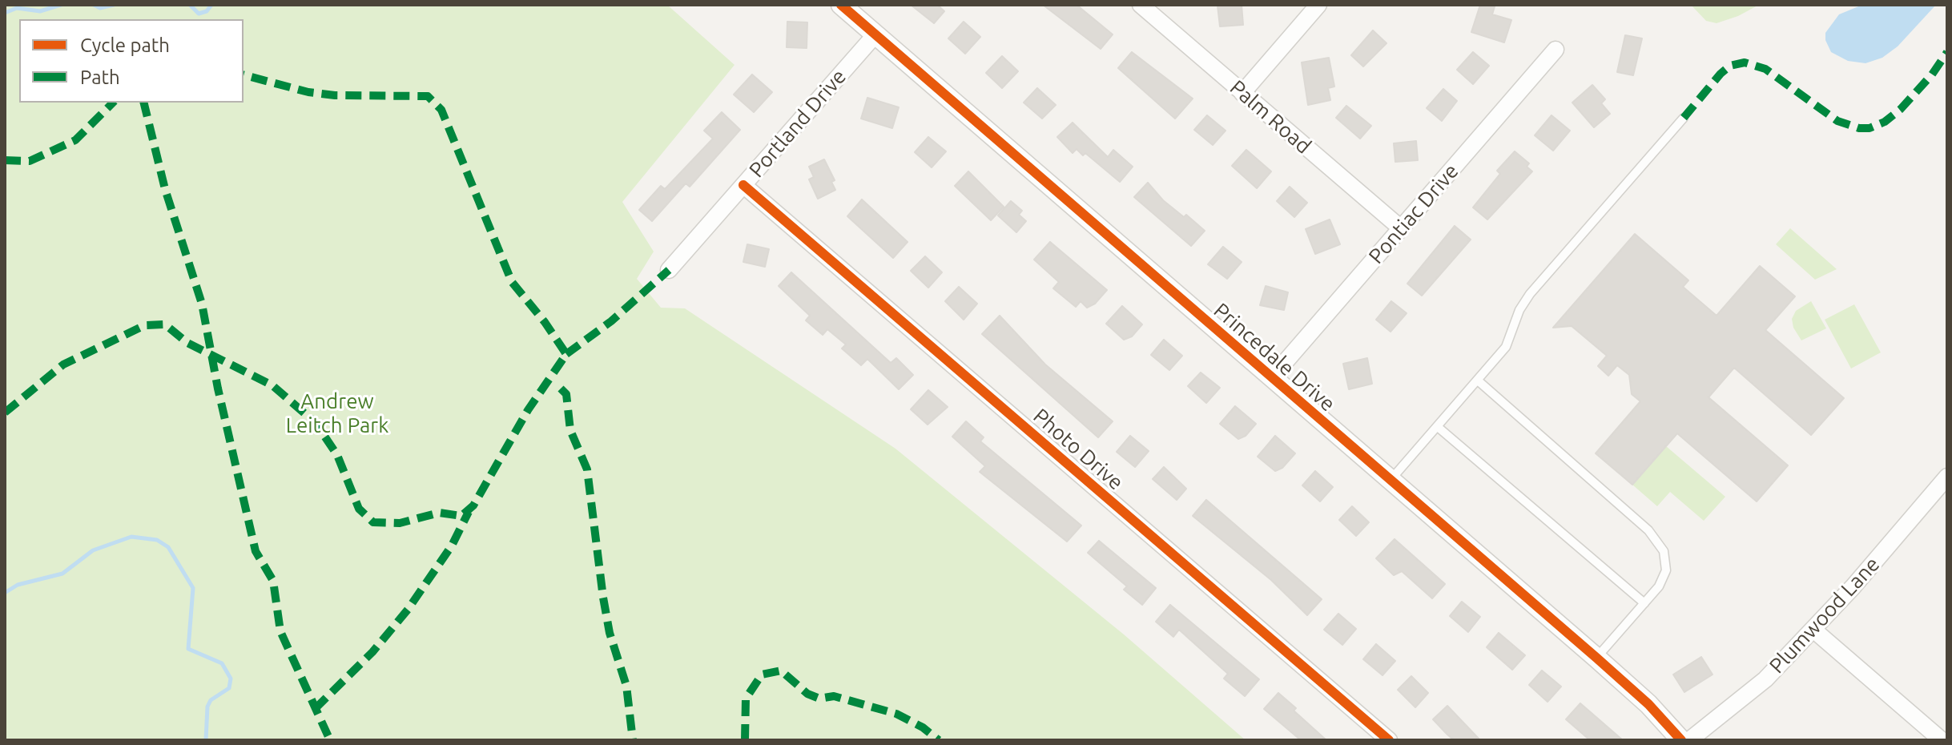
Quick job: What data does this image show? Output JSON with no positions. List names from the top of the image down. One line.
{"streets":{"street":["Palm Road","Portland Drive","Pontiac Drive","Princedale Drive","Photo Drive","Plumwood Lane"]},"crossings":[["Palm Road","Pontiac Drive"],["Portland Drive","Princedale Drive"],["Portland Drive","Photo Drive"],["Pontiac Drive","Princedale Drive"]],"parks":["Andrew Leitch Park"],"legend":["Cycle path","Path"]}
